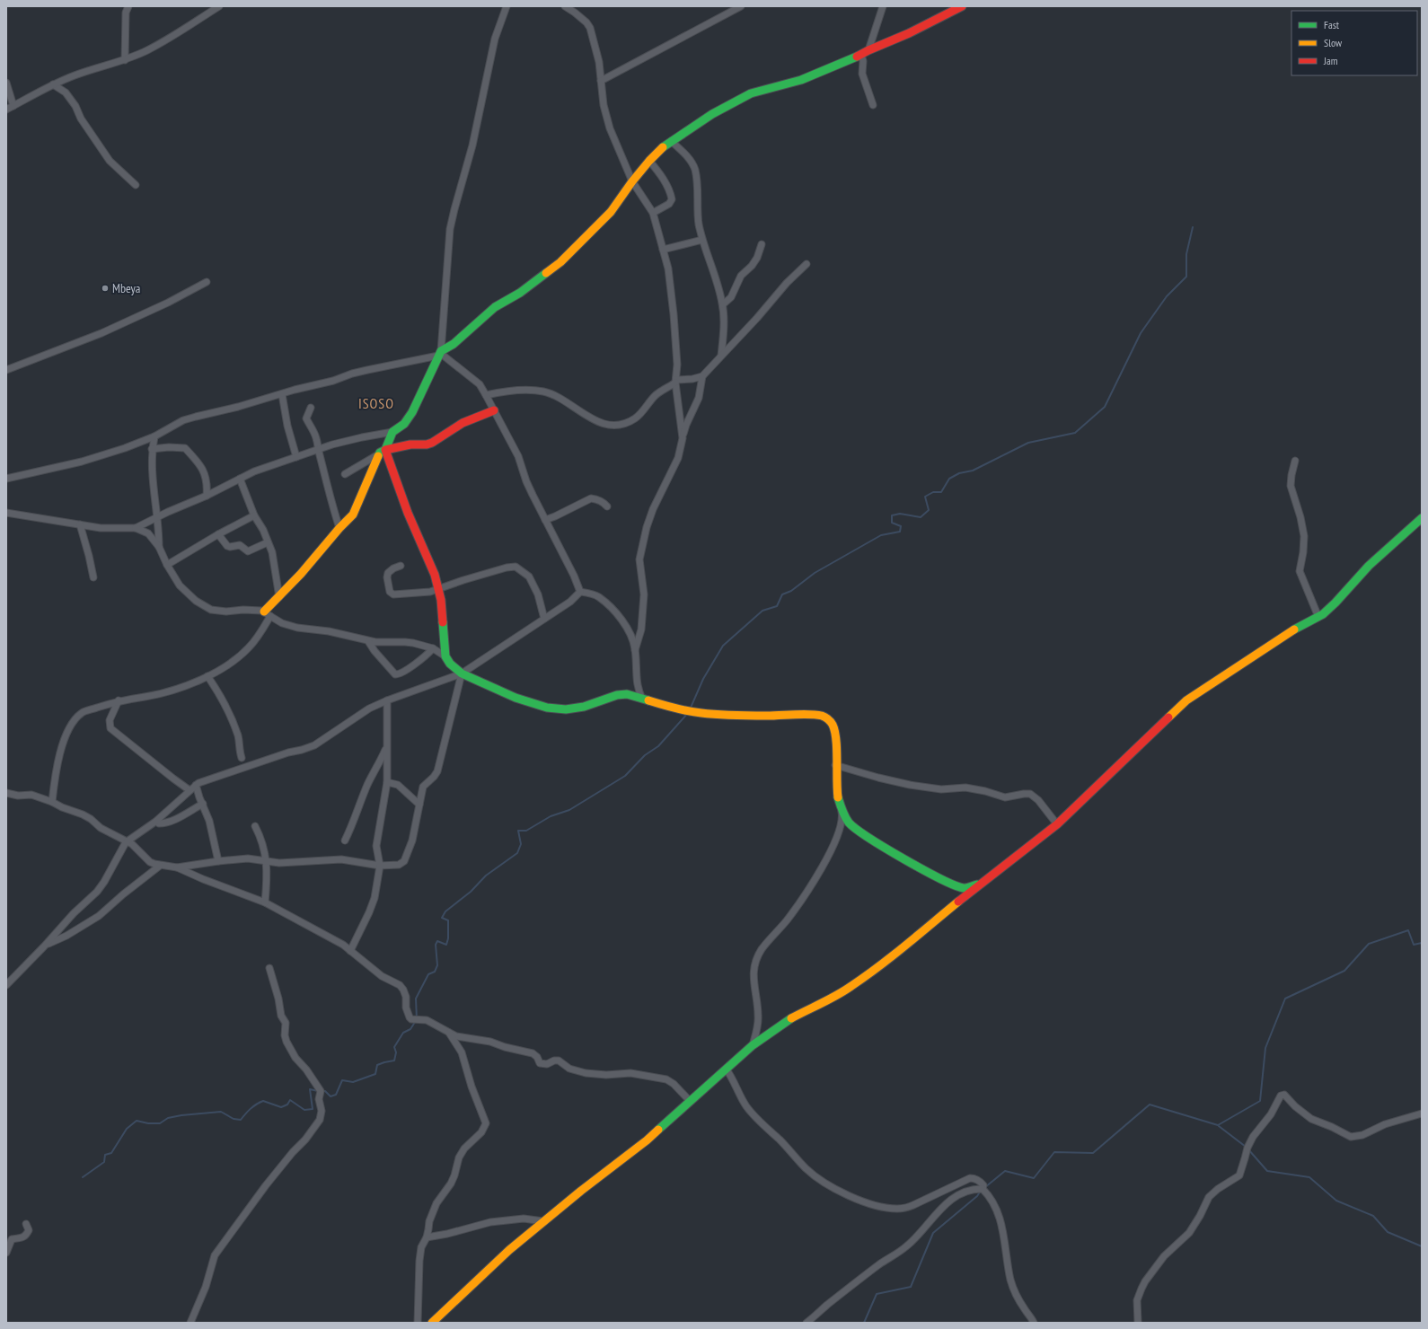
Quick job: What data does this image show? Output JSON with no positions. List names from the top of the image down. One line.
{"districts":["ISOSO"],"places":["Mbeya"],"legend":["Fast","Slow","Jam"]}
